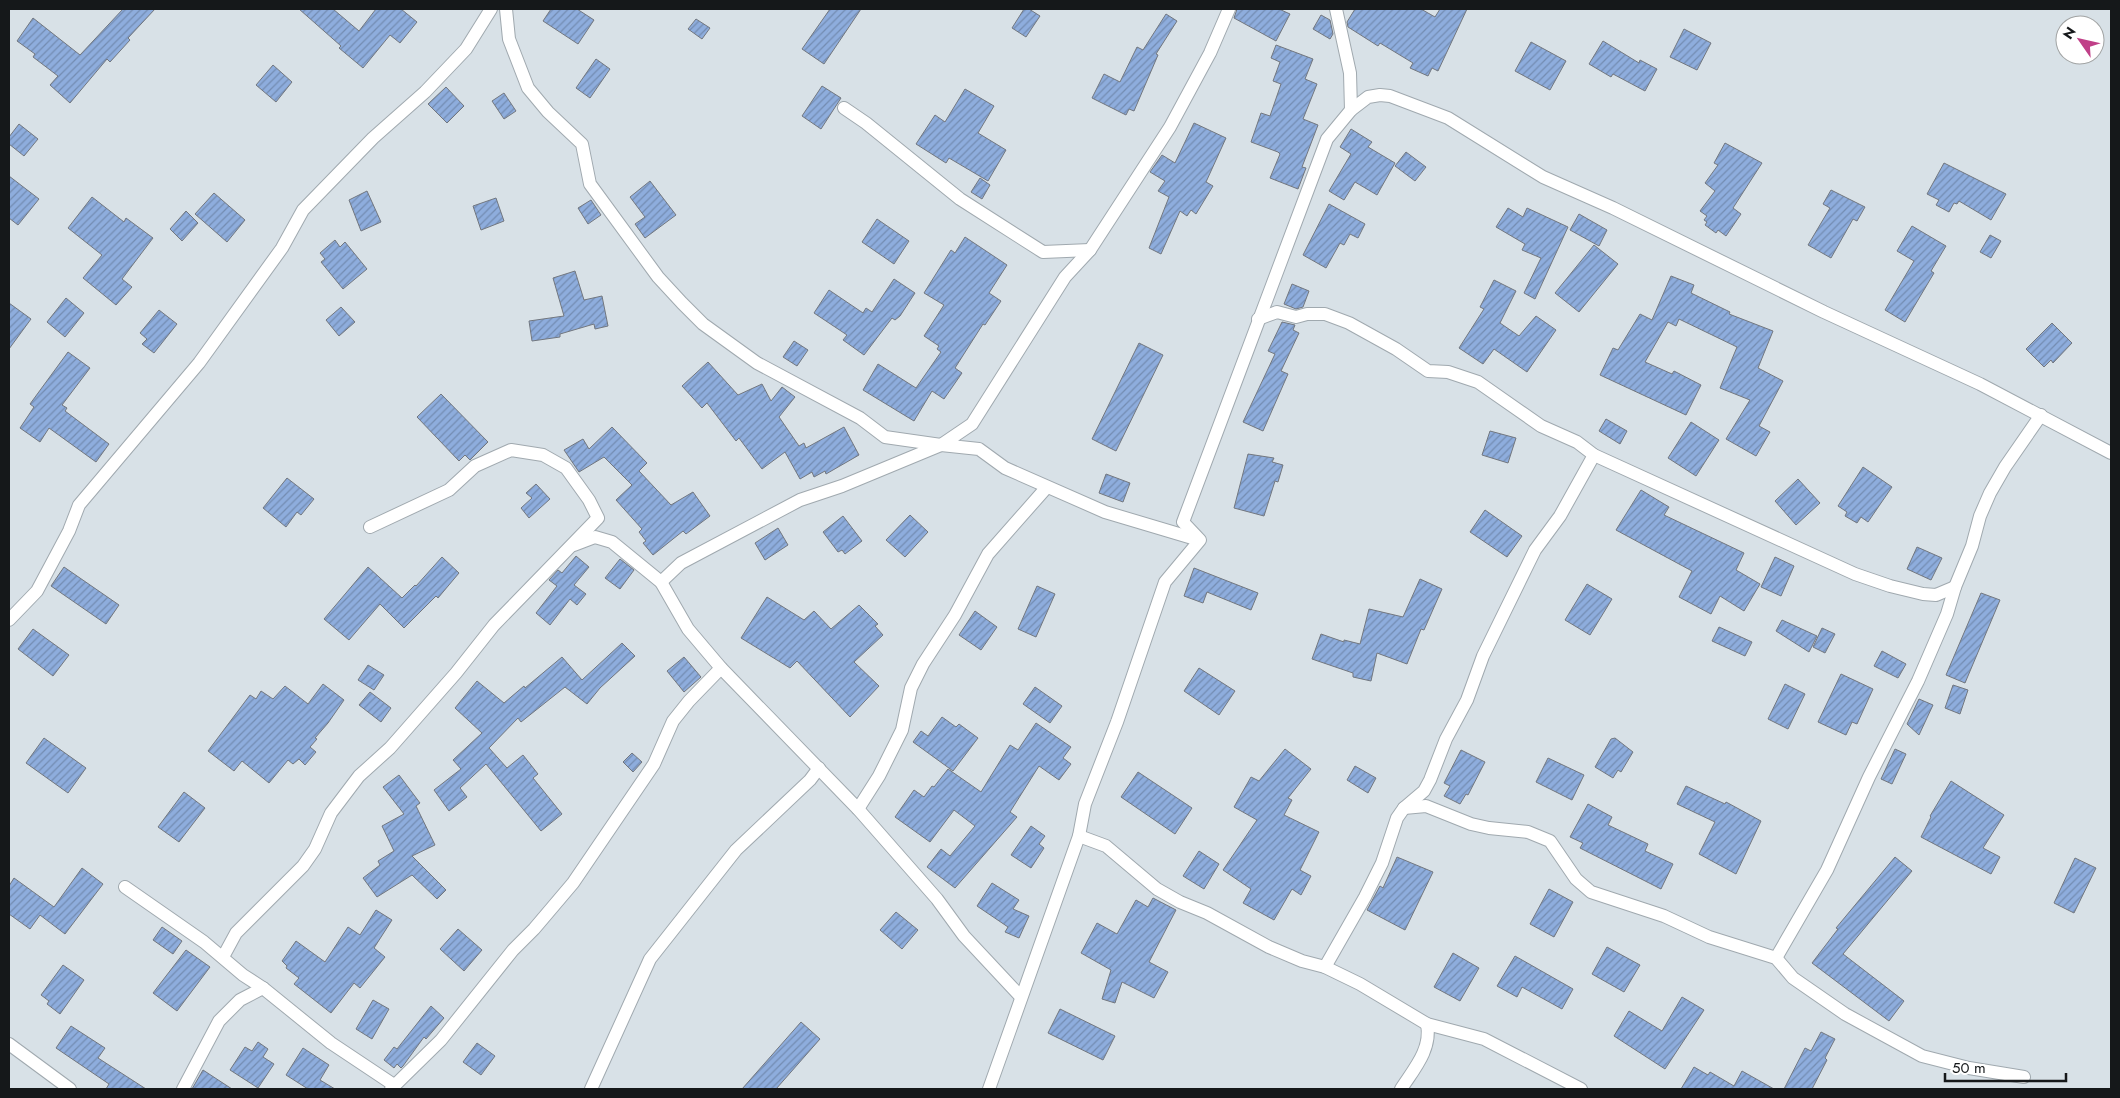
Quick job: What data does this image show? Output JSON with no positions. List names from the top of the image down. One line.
{"scale_bar":"50 m","north":"top left"}
